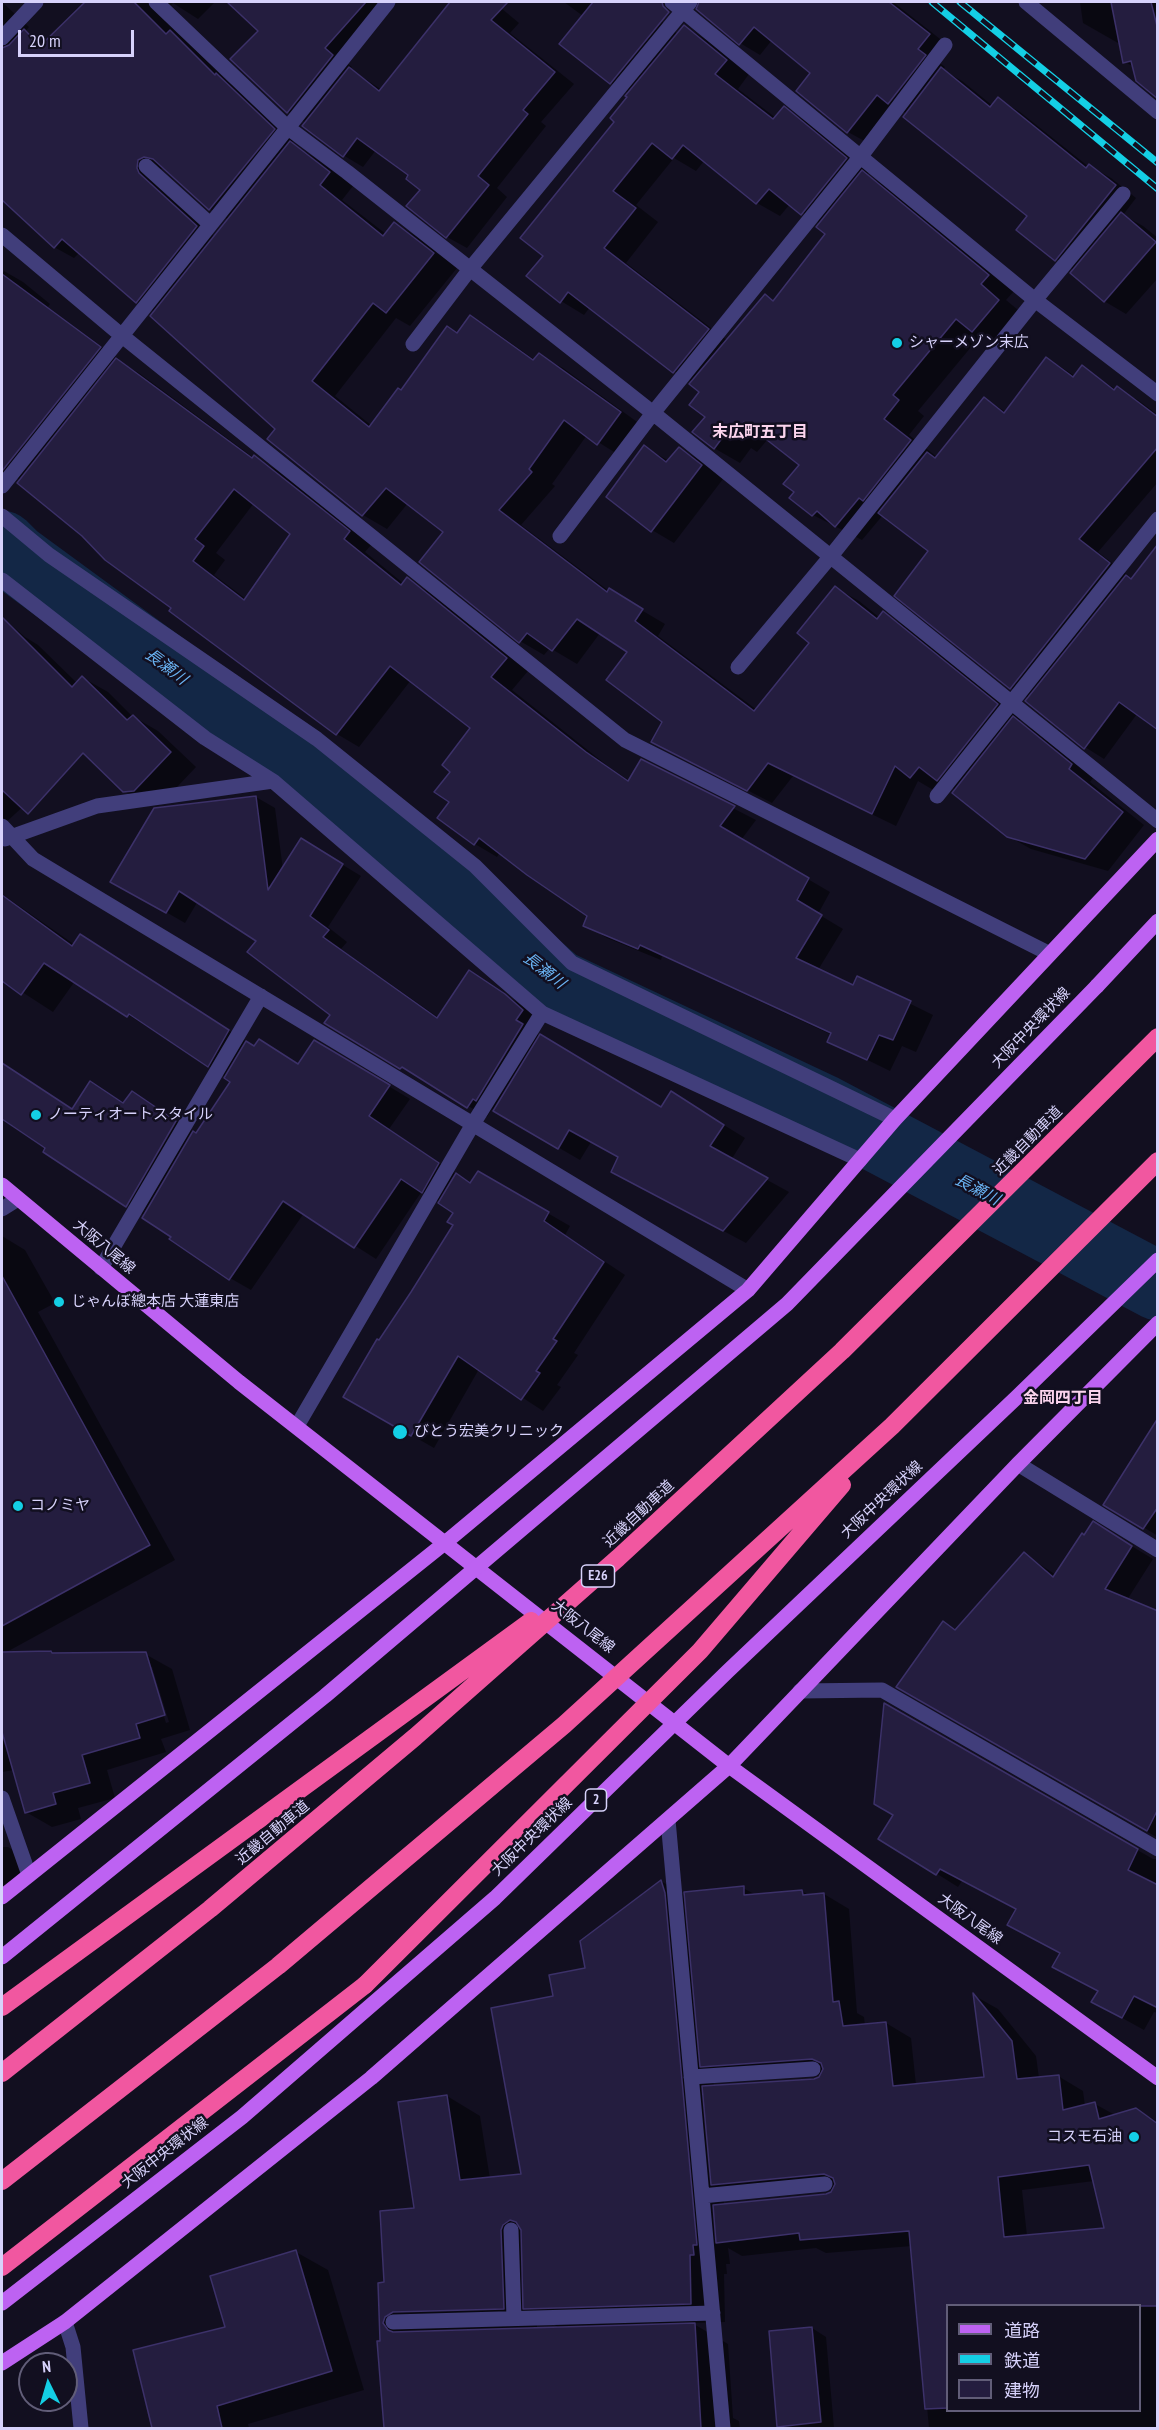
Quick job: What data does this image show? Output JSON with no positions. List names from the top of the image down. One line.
{"streets":{"highway":["近畿自動車道","E26"],"main road":["大阪中央環状線","大阪八尾線","2"]},"districts":["末広町五丁目","金岡四丁目"],"water":["長瀬川"],"places":["シャーメゾン末広","ノーティオートスタイル","じゃんぼ總本店 大蓮東店","びとう宏美クリニック","コノミヤ","コスモ石油"],"legend":["道路","鉄道","建物"],"scale_bar":"20 m","north":"top"}
